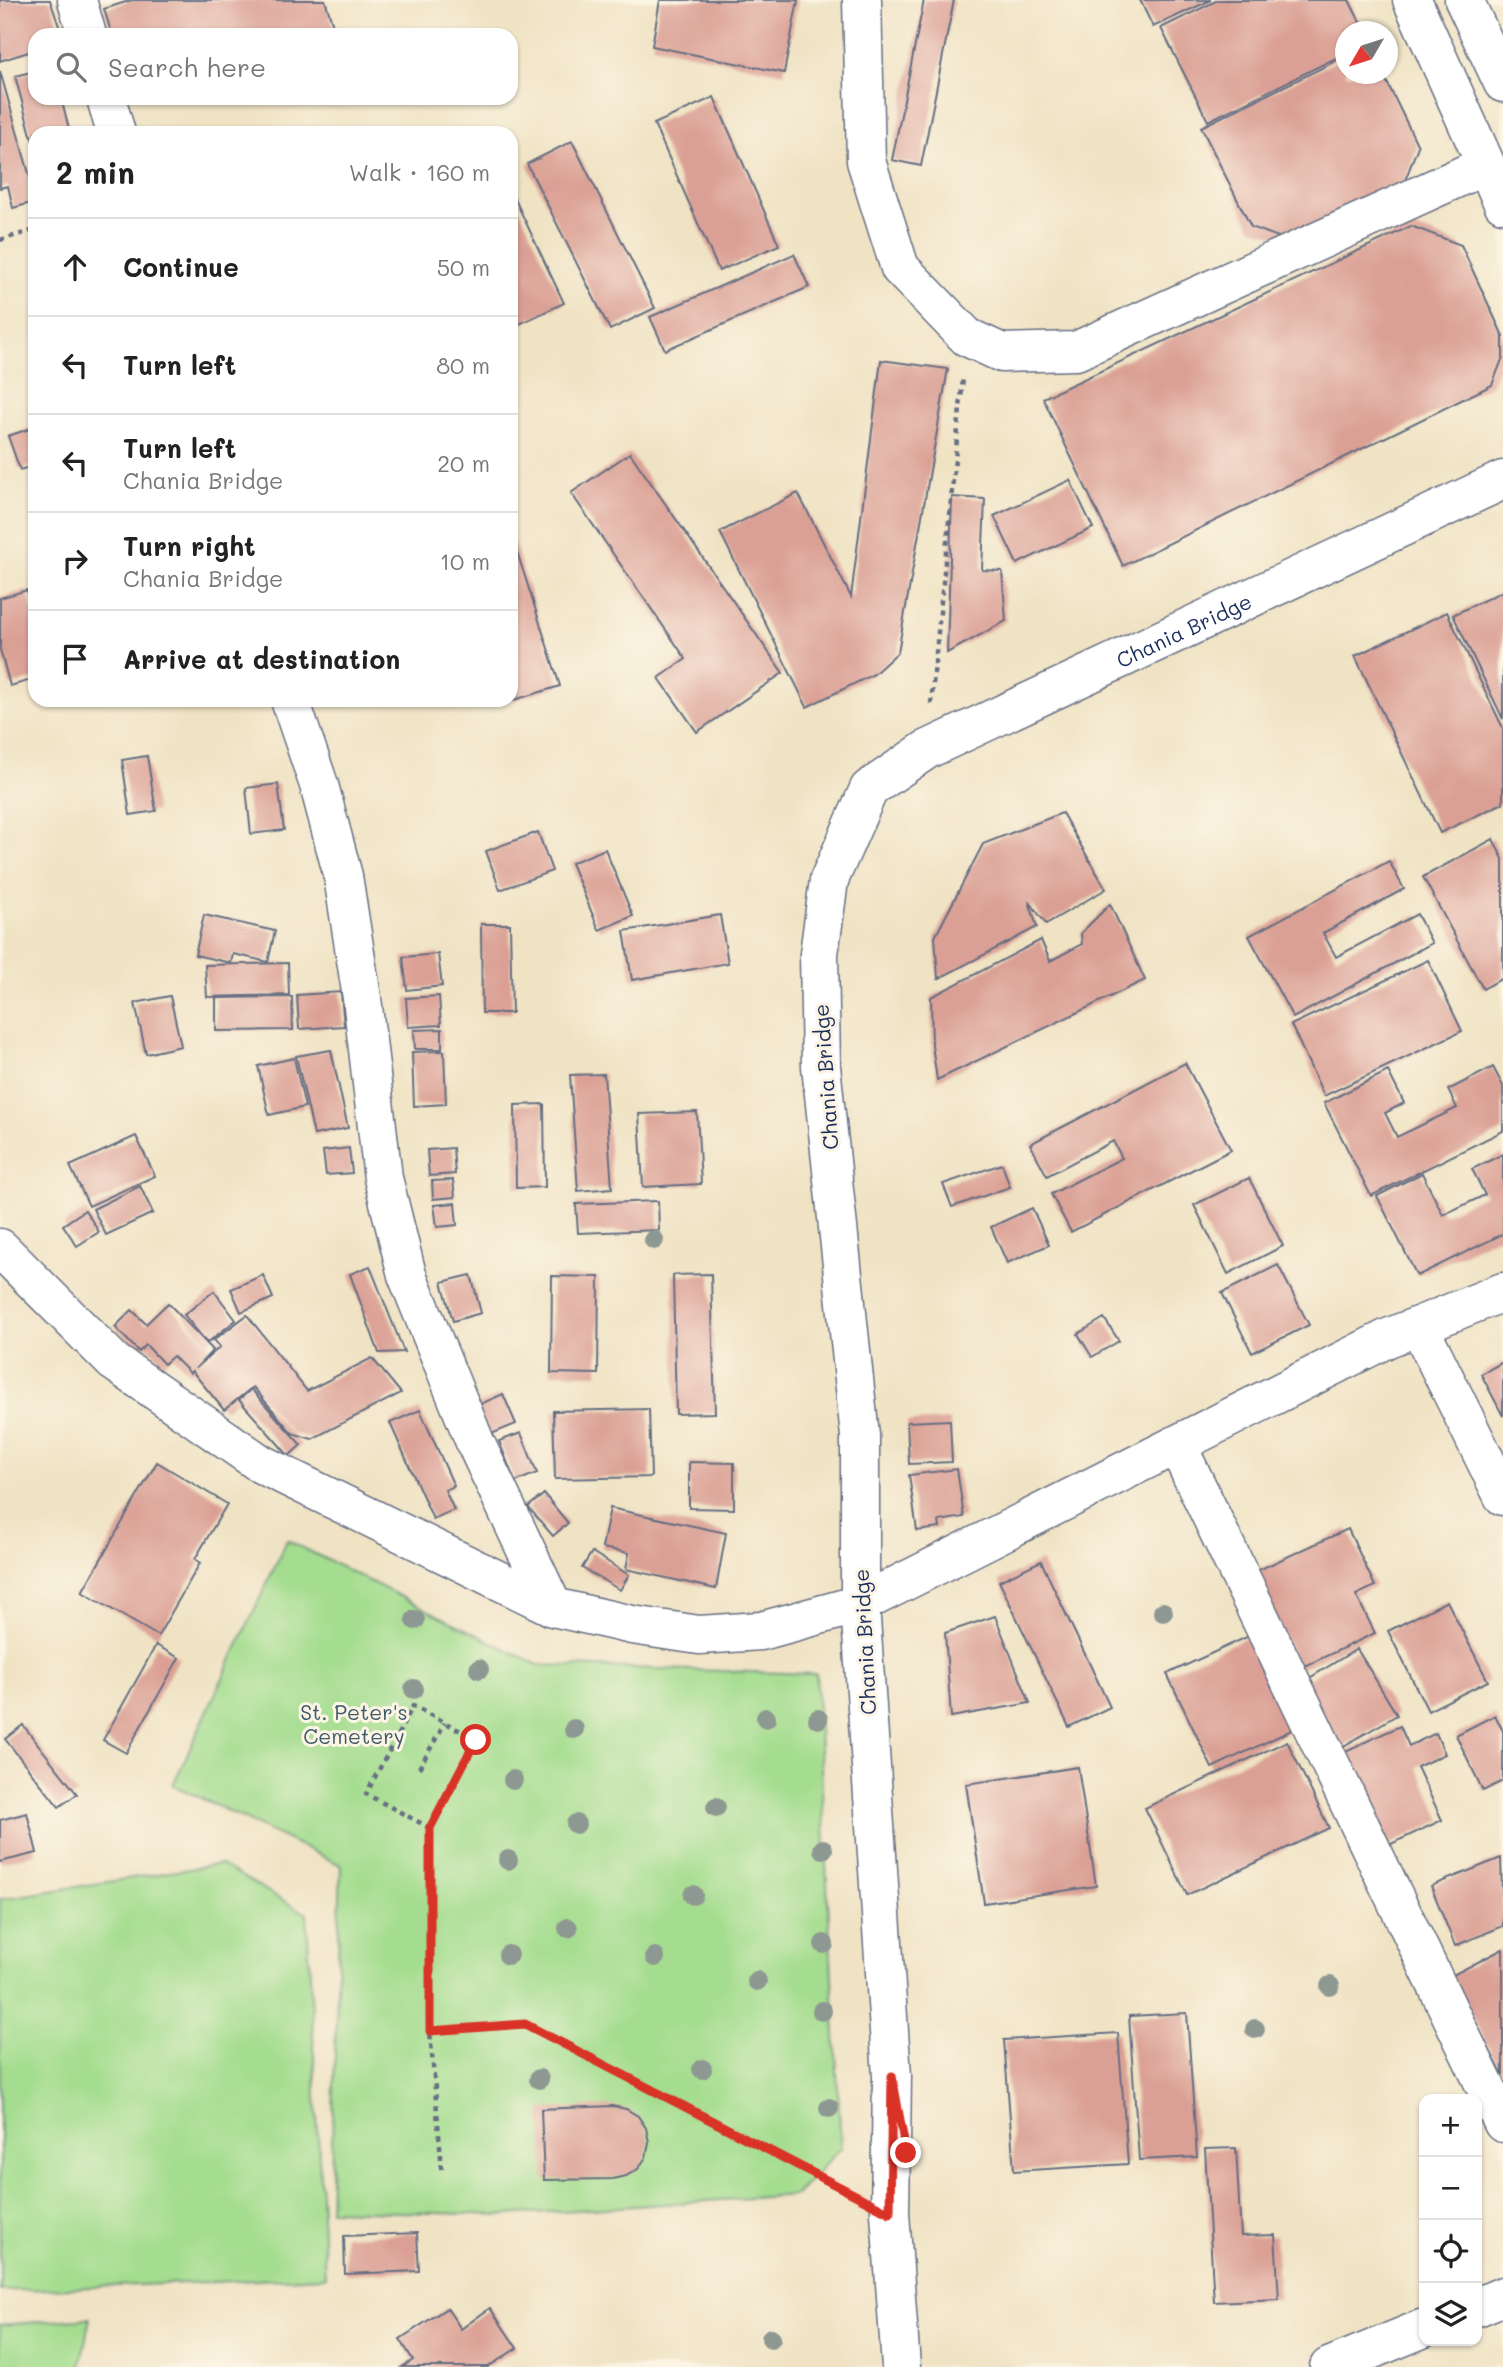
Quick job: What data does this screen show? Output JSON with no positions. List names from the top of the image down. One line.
{"streets":{"main road":["Chania Bridge"]},"parks":["St. Peter's Cemetery"],"north":"bottom left","page":{"search":"Search here","heading":["2 min","Walk · 160 m"],"list":[["Continue","50 m"],["Turn left","80 m"],["Turn left","Chania Bridge","20 m"],["Turn right","Chania Bridge","10 m"],"Arrive at destination"],"map_buttons":["+","−"]}}
